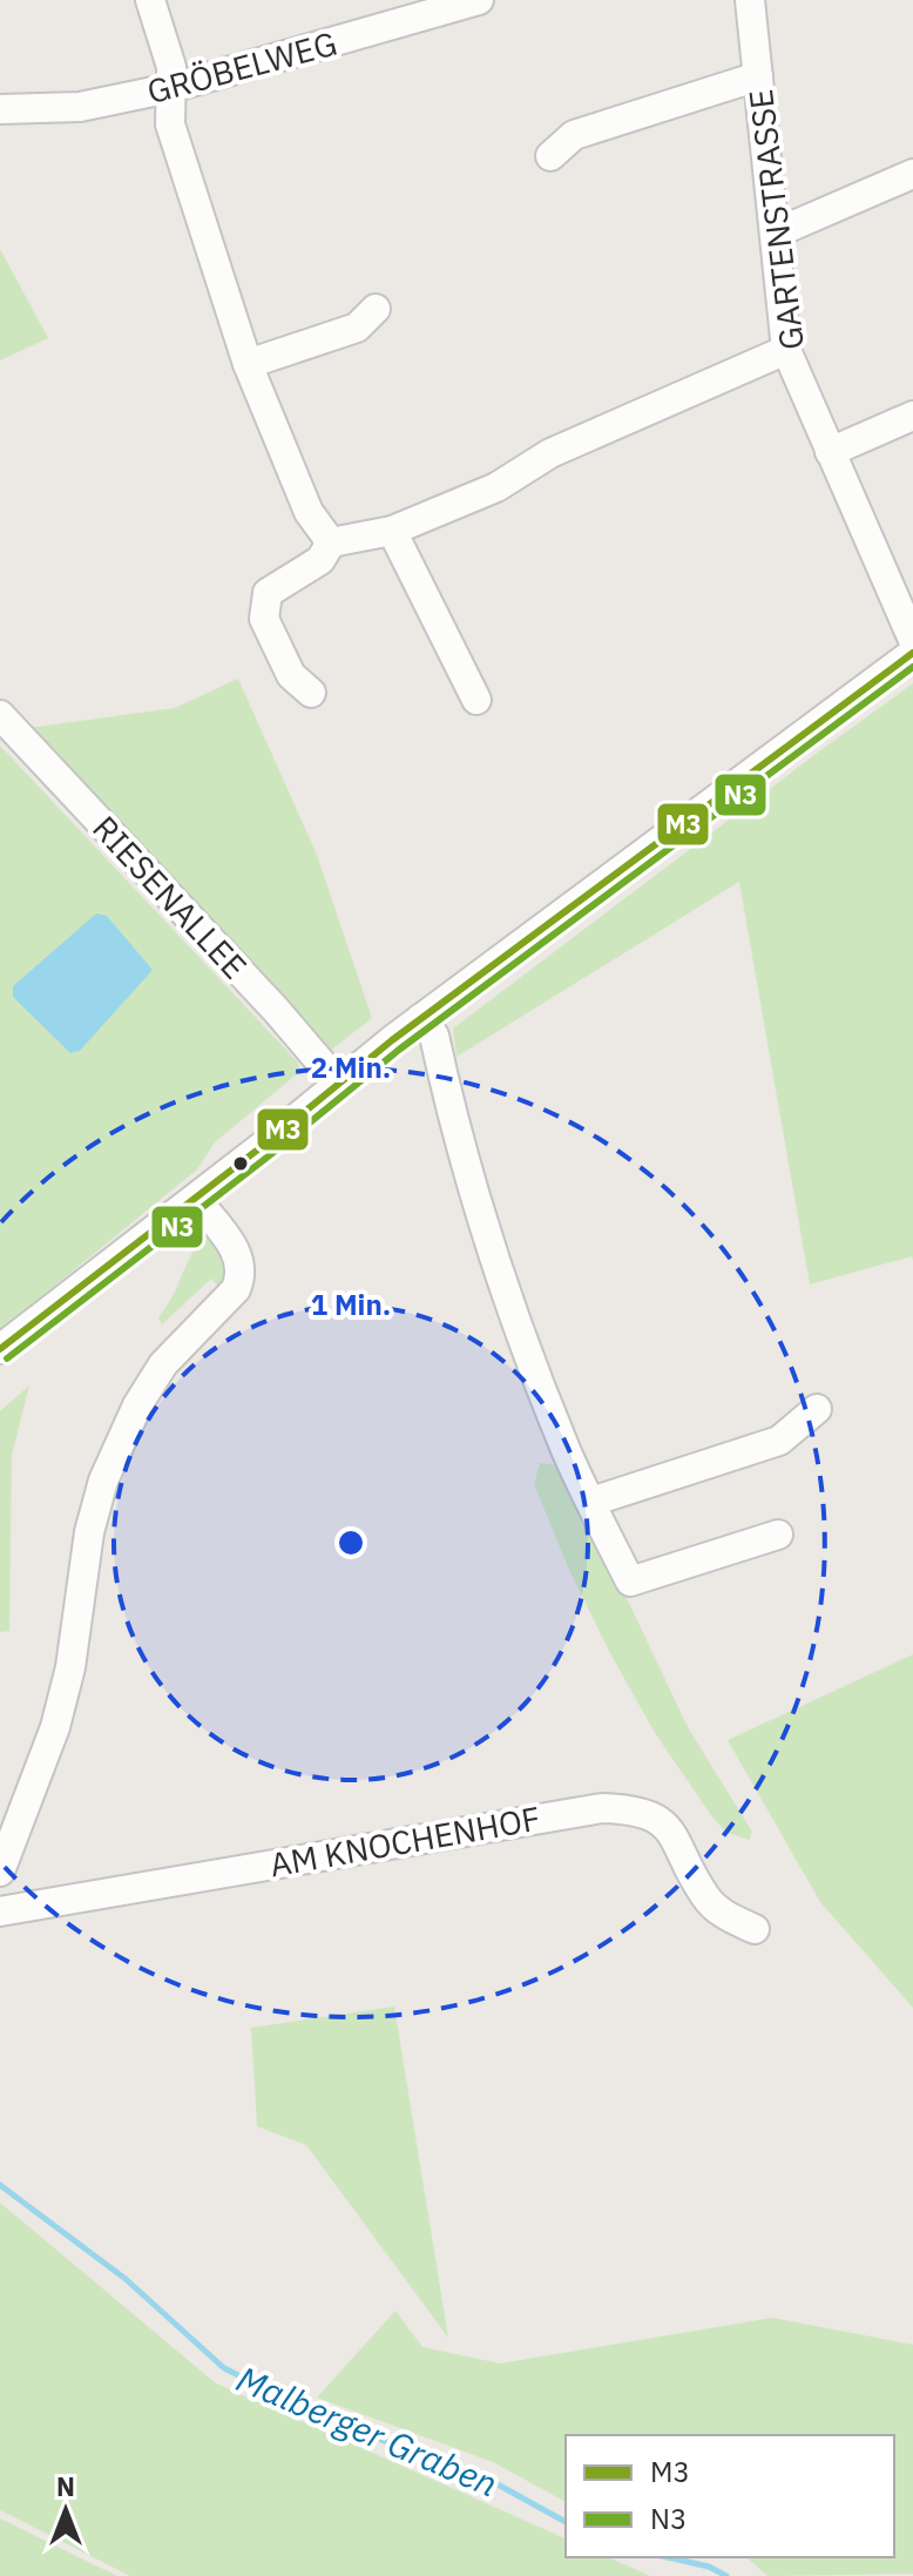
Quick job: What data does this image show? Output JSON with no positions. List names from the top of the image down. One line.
{"streets":{"street":["GRÖBELWEG","GARTENSTRASSE","RIESENALLEE","AM KNOCHENHOF"]},"water":["Malberger Graben"],"lines":["transit line M3","transit line N3"],"legend":["M3","N3"],"north":"top","rings":["2 Min.","1 Min."]}
